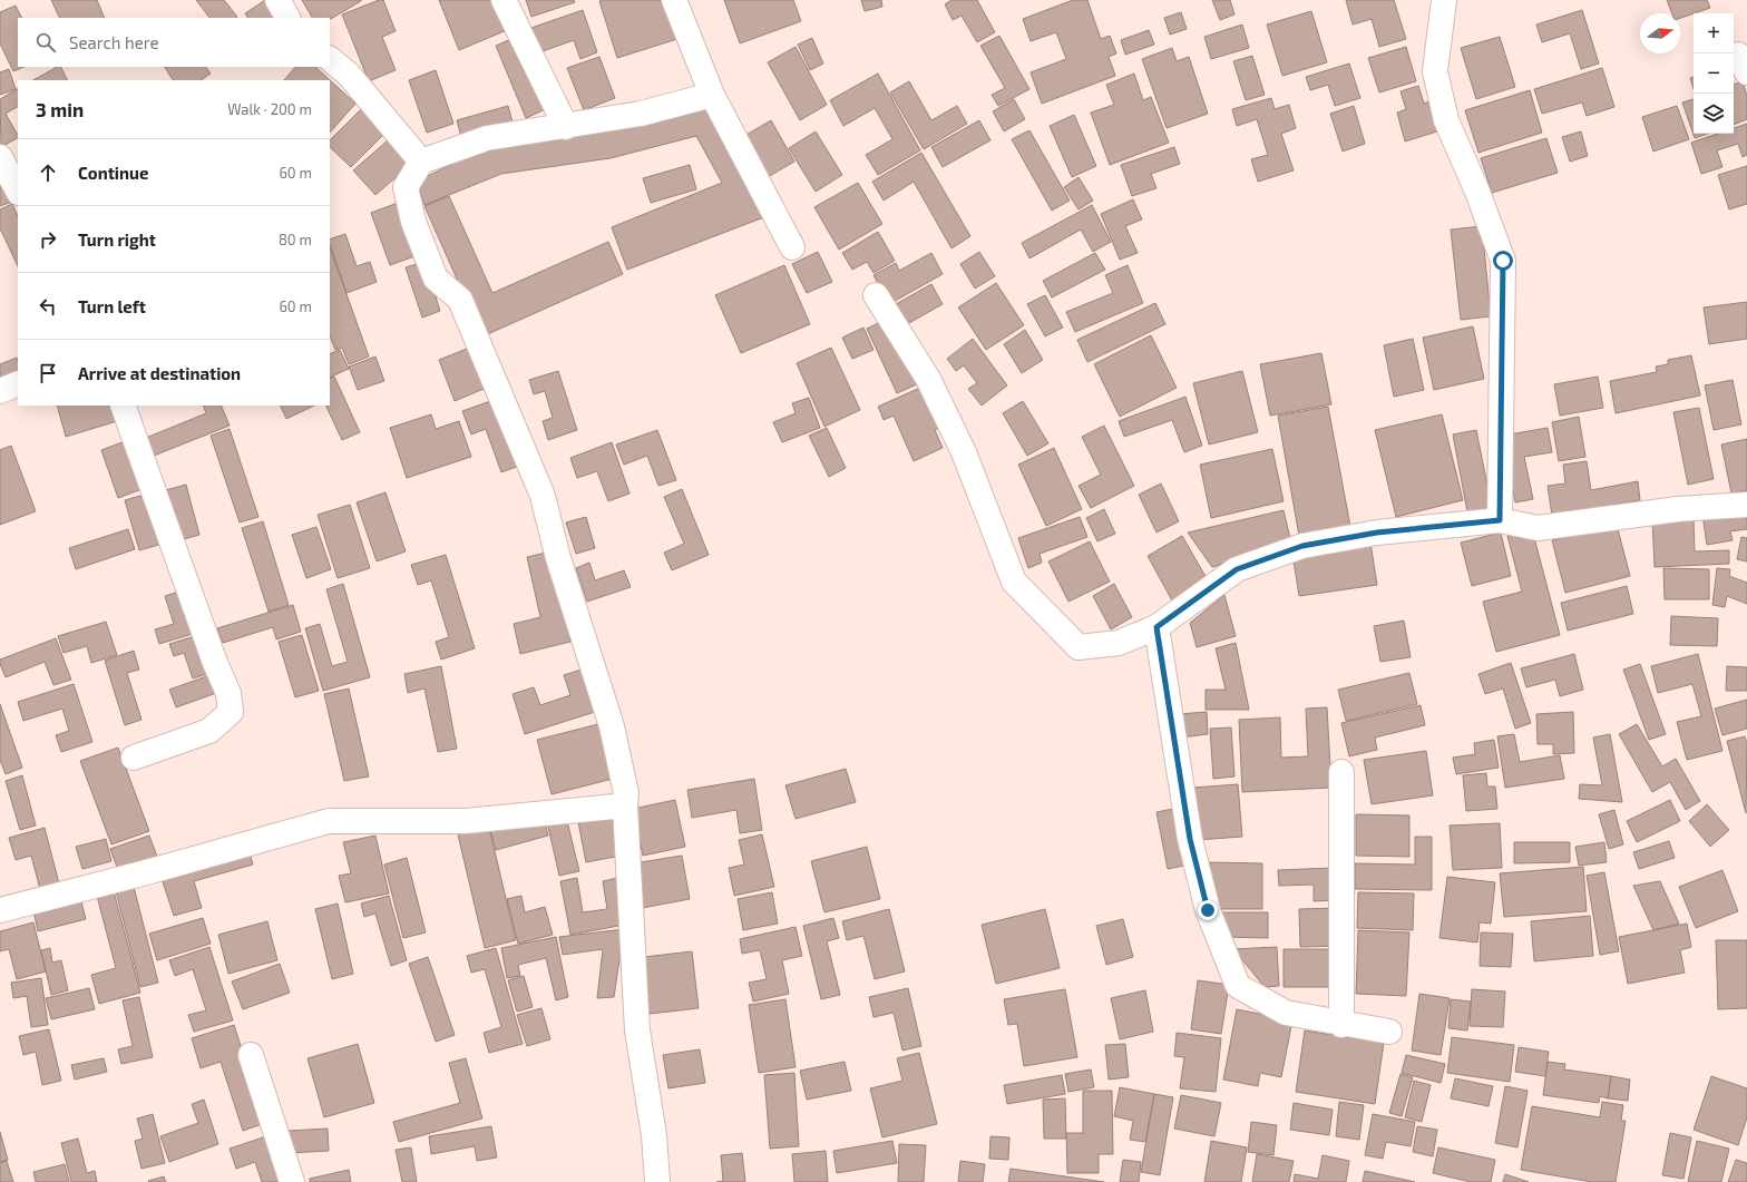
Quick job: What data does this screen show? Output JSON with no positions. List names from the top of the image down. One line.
{"north":"right","page":{"map_buttons":["+","−"],"search":"Search here","heading":["3 min","Walk · 200 m"],"list":[["Continue","60 m"],["Turn right","80 m"],["Turn left","60 m"],"Arrive at destination"]}}
